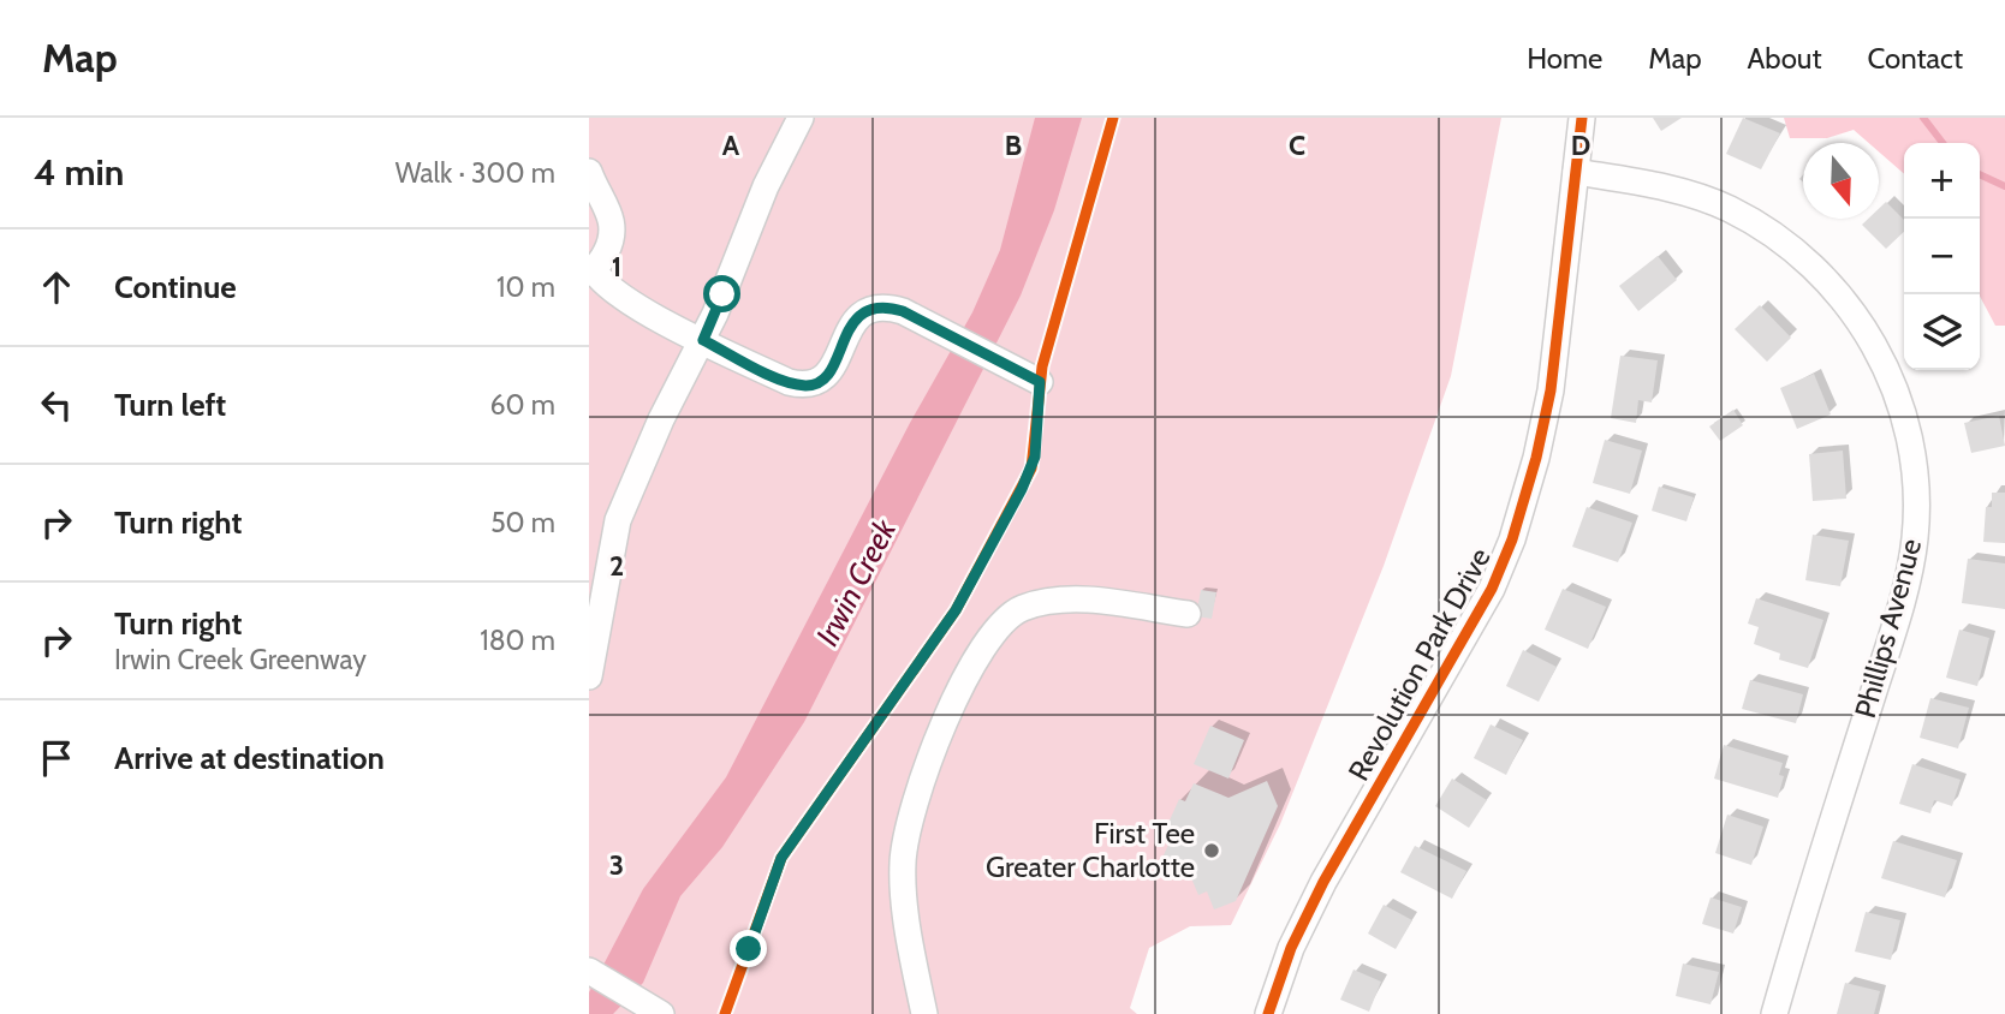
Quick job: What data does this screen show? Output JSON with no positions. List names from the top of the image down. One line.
{"streets":{"street":["Phillips Avenue","Revolution Park Drive"]},"crossings":[["Phillips Avenue","Revolution Park Drive"]],"water":["Irwin Creek"],"places":["First Tee Greater Charlotte"],"north":"bottom","page":{"header":"Map","nav":["Home","Map","About","Contact"],"heading":["4 min","Walk · 300 m"],"map_buttons":["+","−"],"list":[["Continue","10 m"],["Turn left","60 m"],["Turn right","50 m"],["Turn right","Irwin Creek Greenway","180 m"],"Arrive at destination"]},"grid":{"columns":["A","B","C","D"],"rows":["1","2","3"]}}
